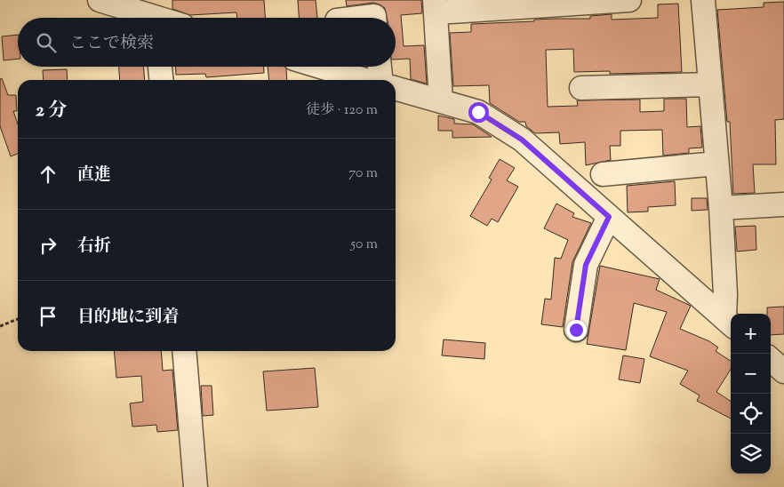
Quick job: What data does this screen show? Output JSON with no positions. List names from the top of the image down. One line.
{"page":{"search":"ここで検索","heading":["2 分","徒歩 · 120 m"],"list":[["直進","70 m"],["右折","50 m"],"目的地に到着"],"map_buttons":["+","−"]}}
